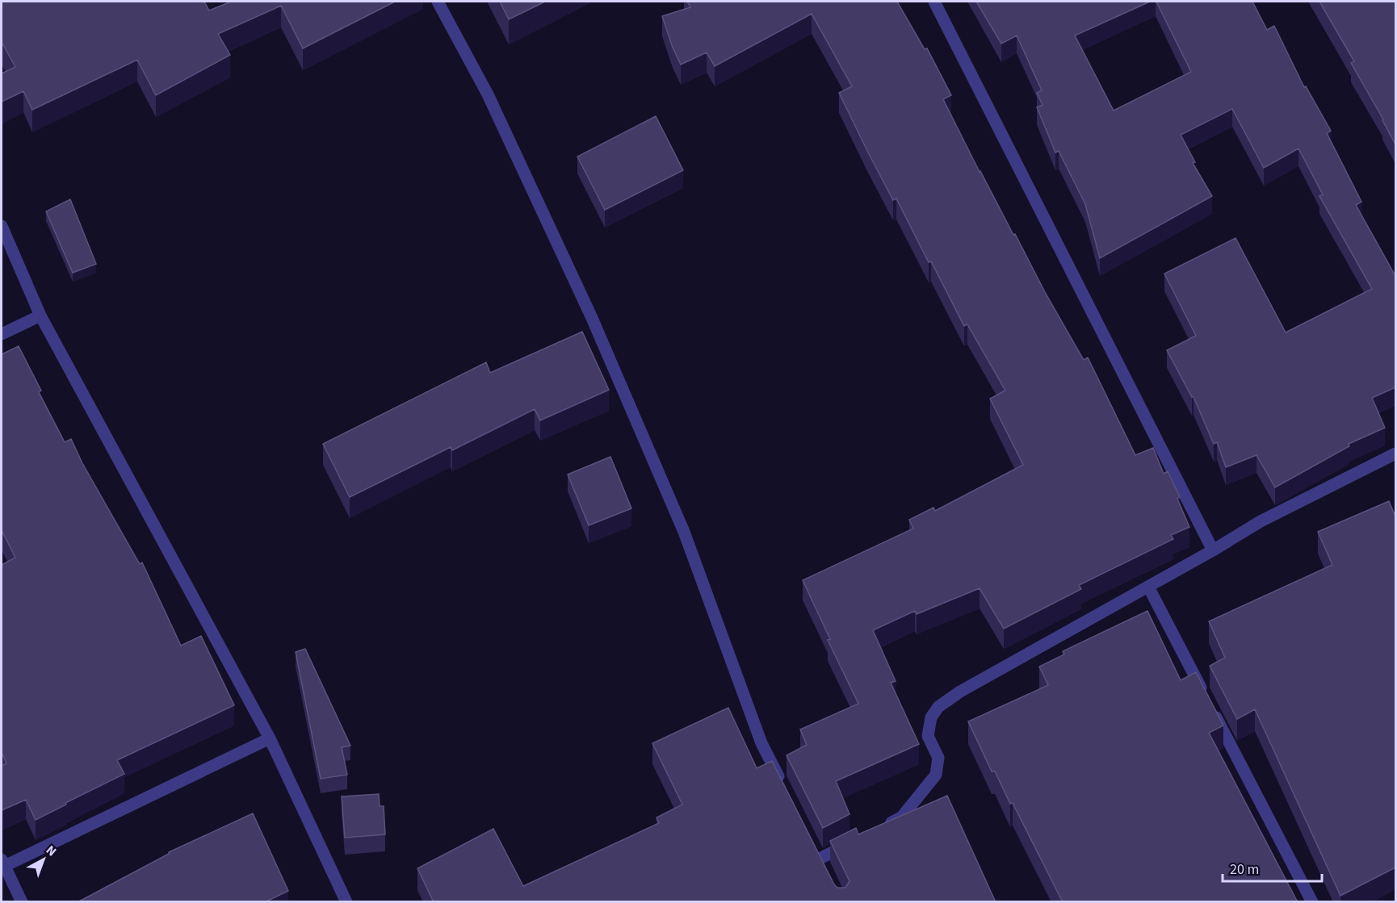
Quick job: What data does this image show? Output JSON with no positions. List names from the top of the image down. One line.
{"scale_bar":"20 m","north":"top right"}
